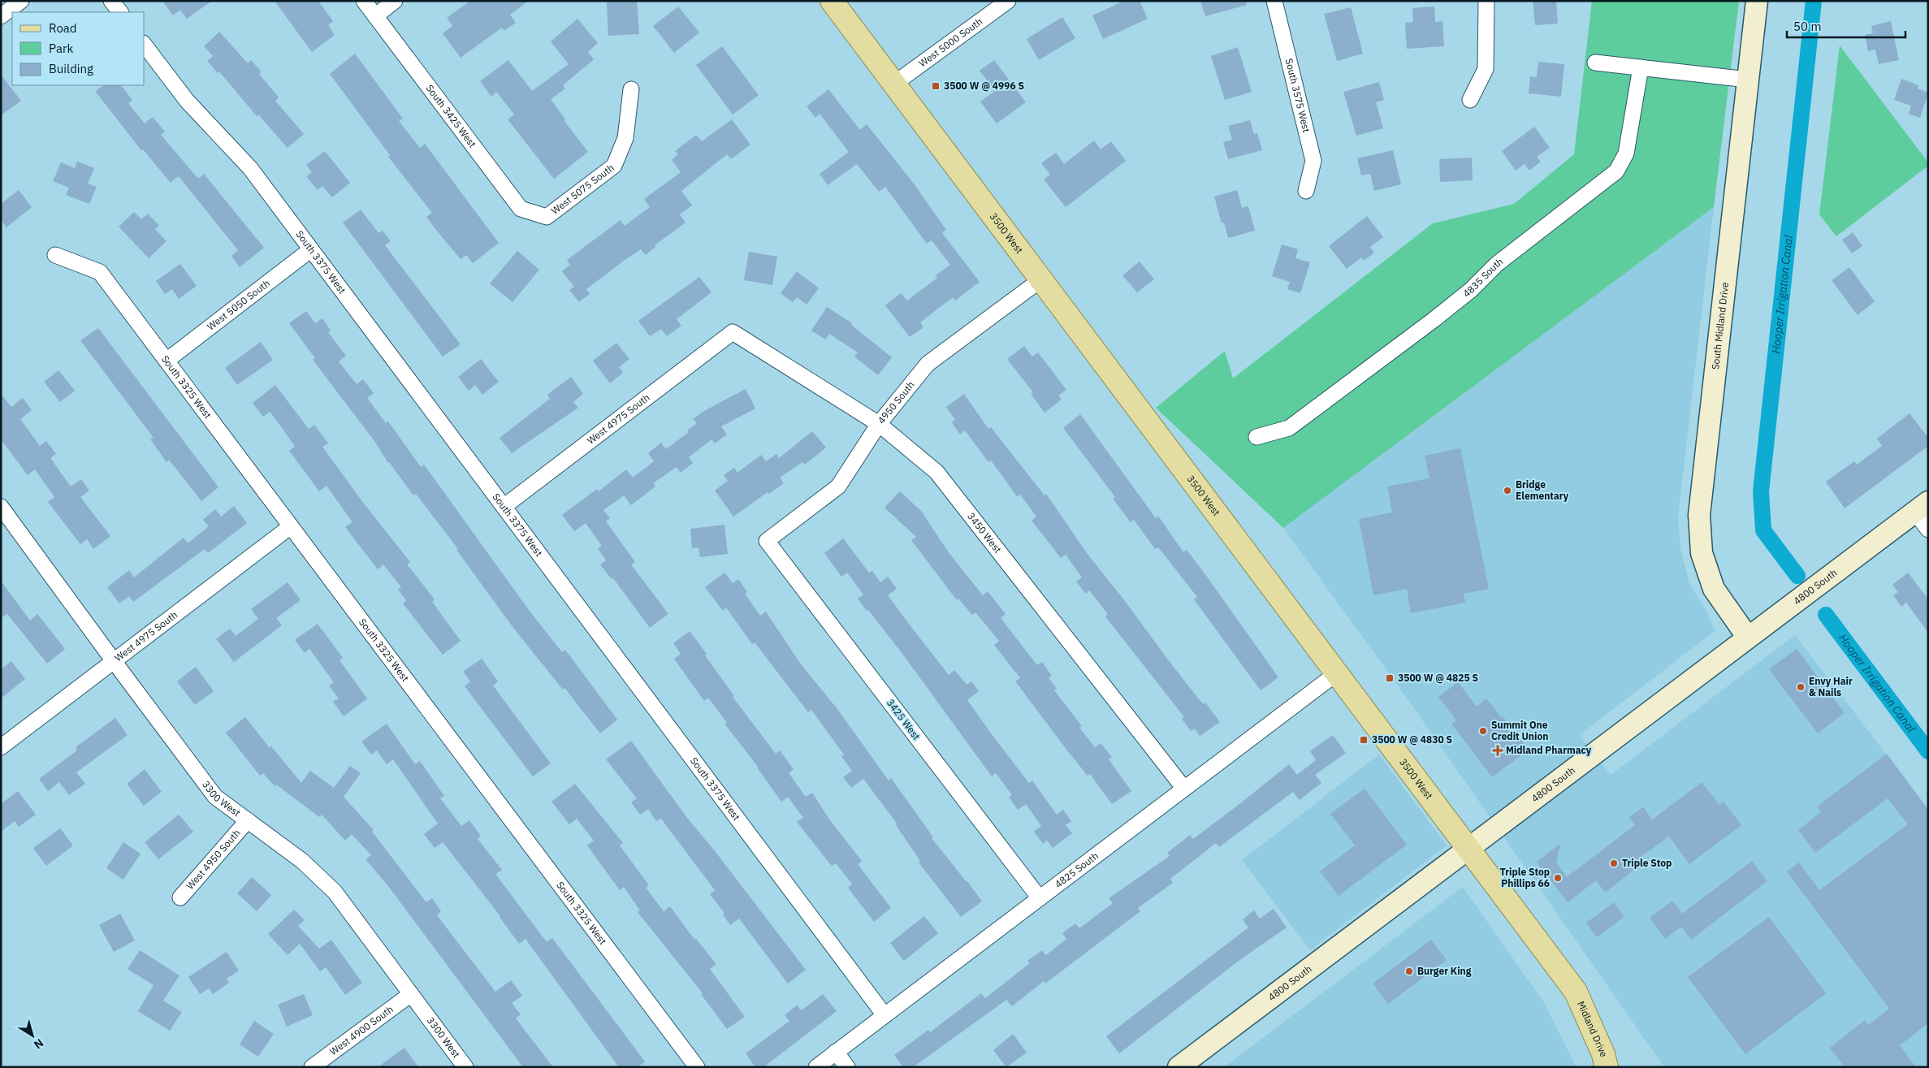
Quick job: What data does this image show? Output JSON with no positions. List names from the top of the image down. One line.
{"streets":{"main road":["3500 West","Midland Drive"],"street":["West 5000 South","South 3575 West","South 3425 West","West 5075 South","South 3375 West","4835 South","West 5050 South","South Midland Drive","South 3325 West","4950 South","West 4975 South","3450 West","4800 South","3425 West","3300 West","West 4950 South","4825 South","West 4900 South"]},"crossings":[["West 5000 South","3500 West"],["South 3425 West","West 5075 South"],["3500 West","4950 South"],["3500 West","4800 South"],["3500 West","4825 South"],["3500 West","Midland Drive"],["South 3375 West","West 5050 South"],["South 3375 West","West 4975 South"],["South 3375 West","4825 South"],["West 5050 South","South 3325 West"],["South Midland Drive","4800 South"],["South 3325 West","West 4975 South"],["4950 South","3450 West"],["4950 South","3425 West"],["West 4975 South","3450 West"],["West 4975 South","3300 West"],["3450 West","4825 South"],["3425 West","4825 South"],["3300 West","West 4950 South"],["3300 West","West 4900 South"]],"water":["Hooper Irrigation Canal"],"places":{"transit":["3500 W @ 4996 S","3500 W @ 4825 S","3500 W @ 4830 S"],"other":["Bridge Elementary","Envy Hair & Nails","Summit One Credit Union","Triple Stop","Triple Stop Phillips 66","Burger King"],"health":["Midland Pharmacy"]},"legend":["Road","Park","Building"],"scale_bar":"50 m","north":"bottom right"}
